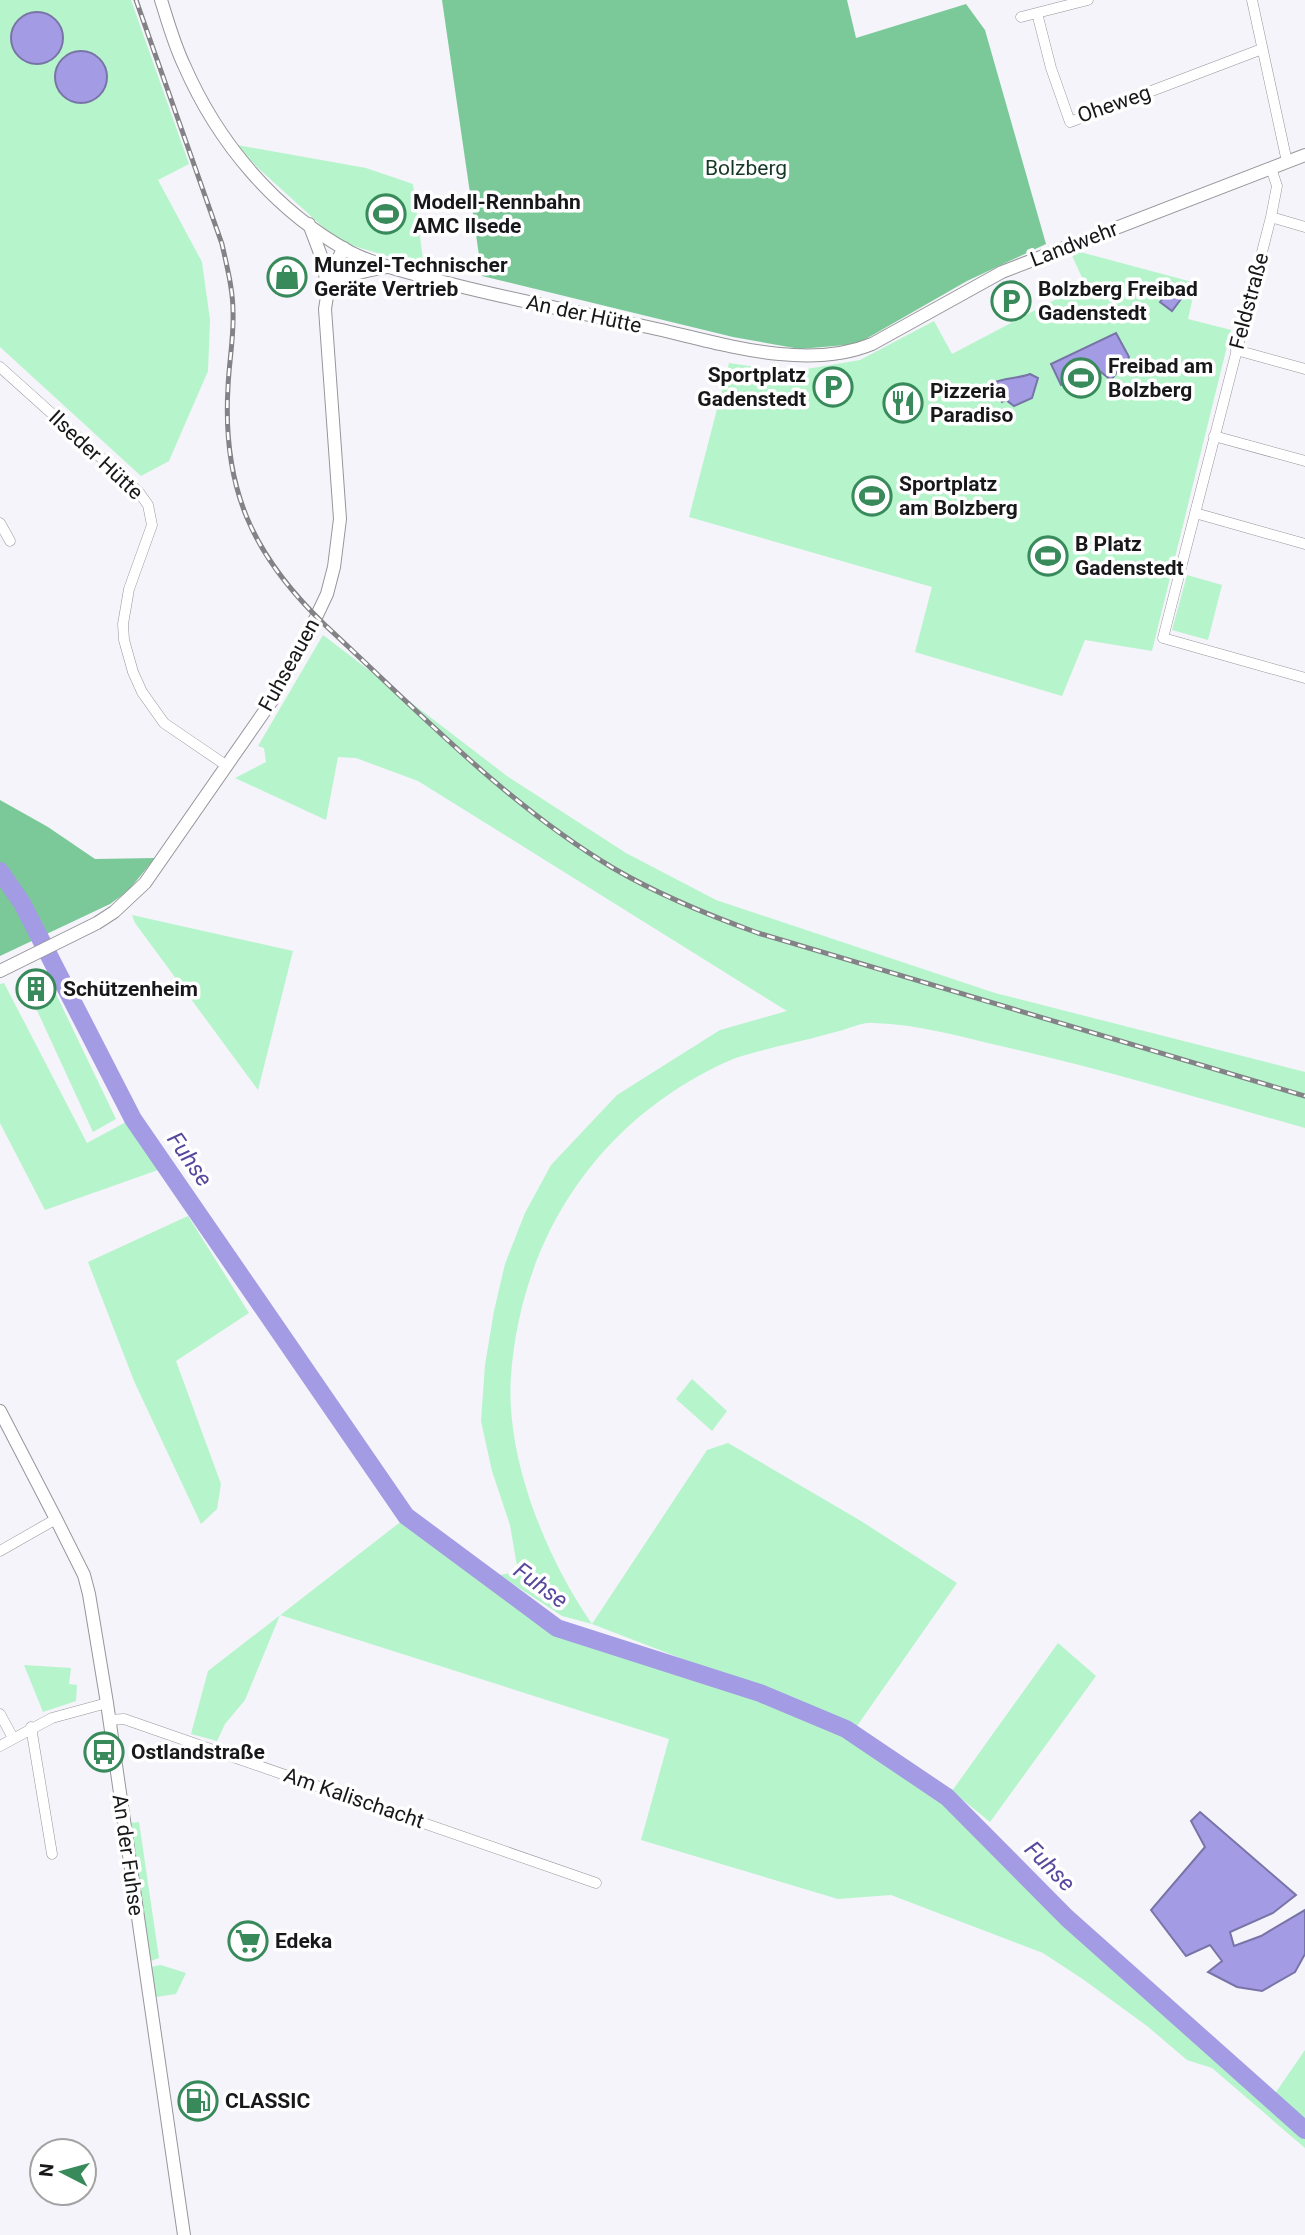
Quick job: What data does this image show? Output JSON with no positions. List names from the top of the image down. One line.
{"streets":{"street":["Oheweg","Landwehr","Feldstraße","An der Hütte","Ilseder Hütte","Fuhseauen","Am Kalischacht","An der Fuhse"]},"crossings":[["Landwehr","Feldstraße"],["Landwehr","An der Hütte"],["An der Hütte","Fuhseauen"],["Ilseder Hütte","Fuhseauen"],["Am Kalischacht","An der Fuhse"]],"water":["Fuhse"],"parks":["Bolzberg"],"places":{"sports":["Modell-Rennbahn AMC Ilsede","Freibad am Bolzberg","Sportplatz am Bolzberg","B Platz Gadenstedt"],"shop":["Munzel-Technischer Geräte Vertrieb"],"parking":["Bolzberg Freibad Gadenstedt","Sportplatz Gadenstedt"],"restaurant":["Pizzeria Paradiso"],"building":["Schützenheim"],"bus stop":["Ostlandstraße"],"supermarket":["Edeka"],"fuel station":["CLASSIC"]},"north":"left"}
